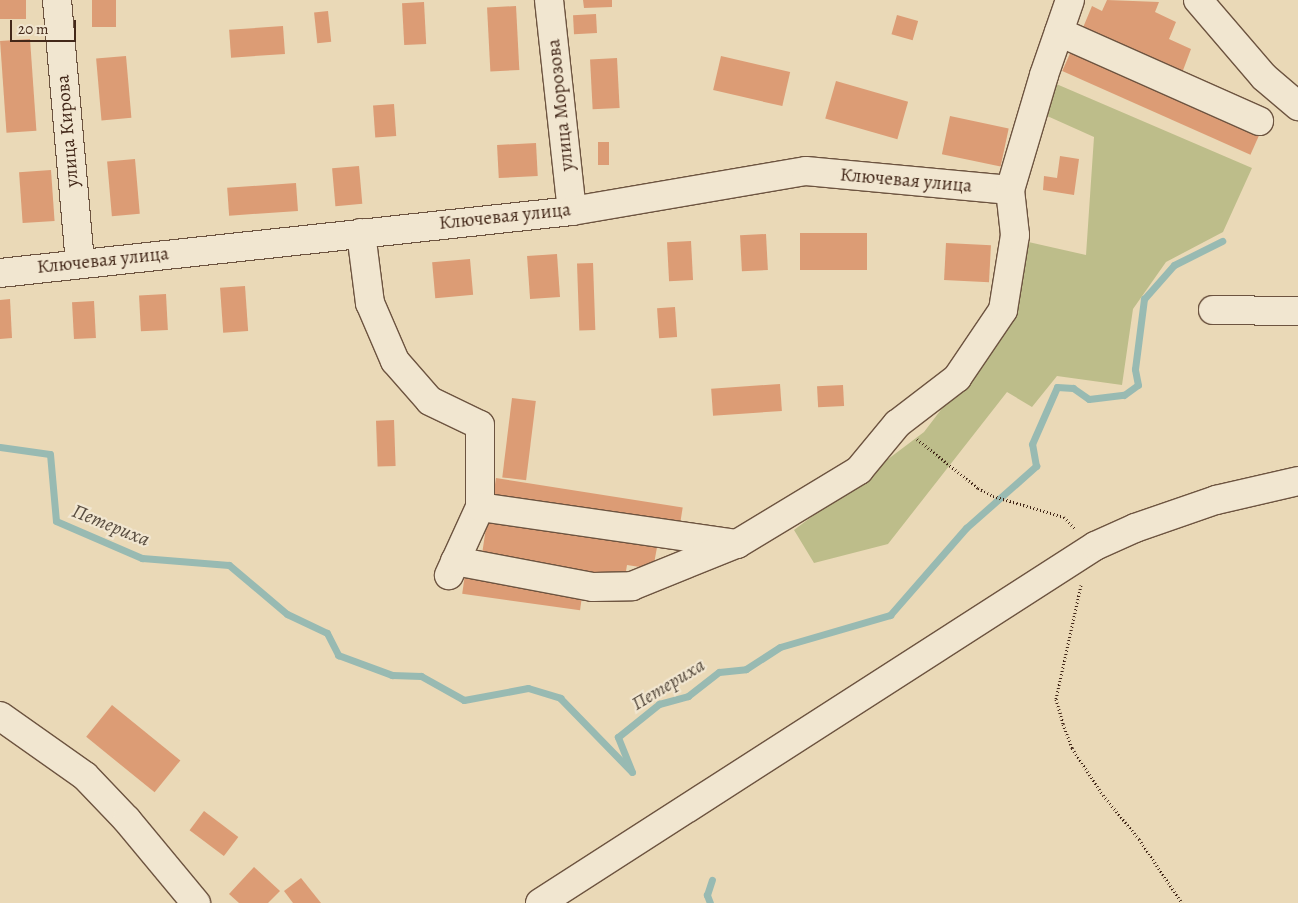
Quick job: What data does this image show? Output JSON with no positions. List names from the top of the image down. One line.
{"streets":{"street":["улица Морозова","улица Кирова","Ключевая улица"]},"crossings":[["улица Морозова","Ключевая улица"],["улица Кирова","Ключевая улица"]],"water":["Петериха"],"scale_bar":"20 m"}
